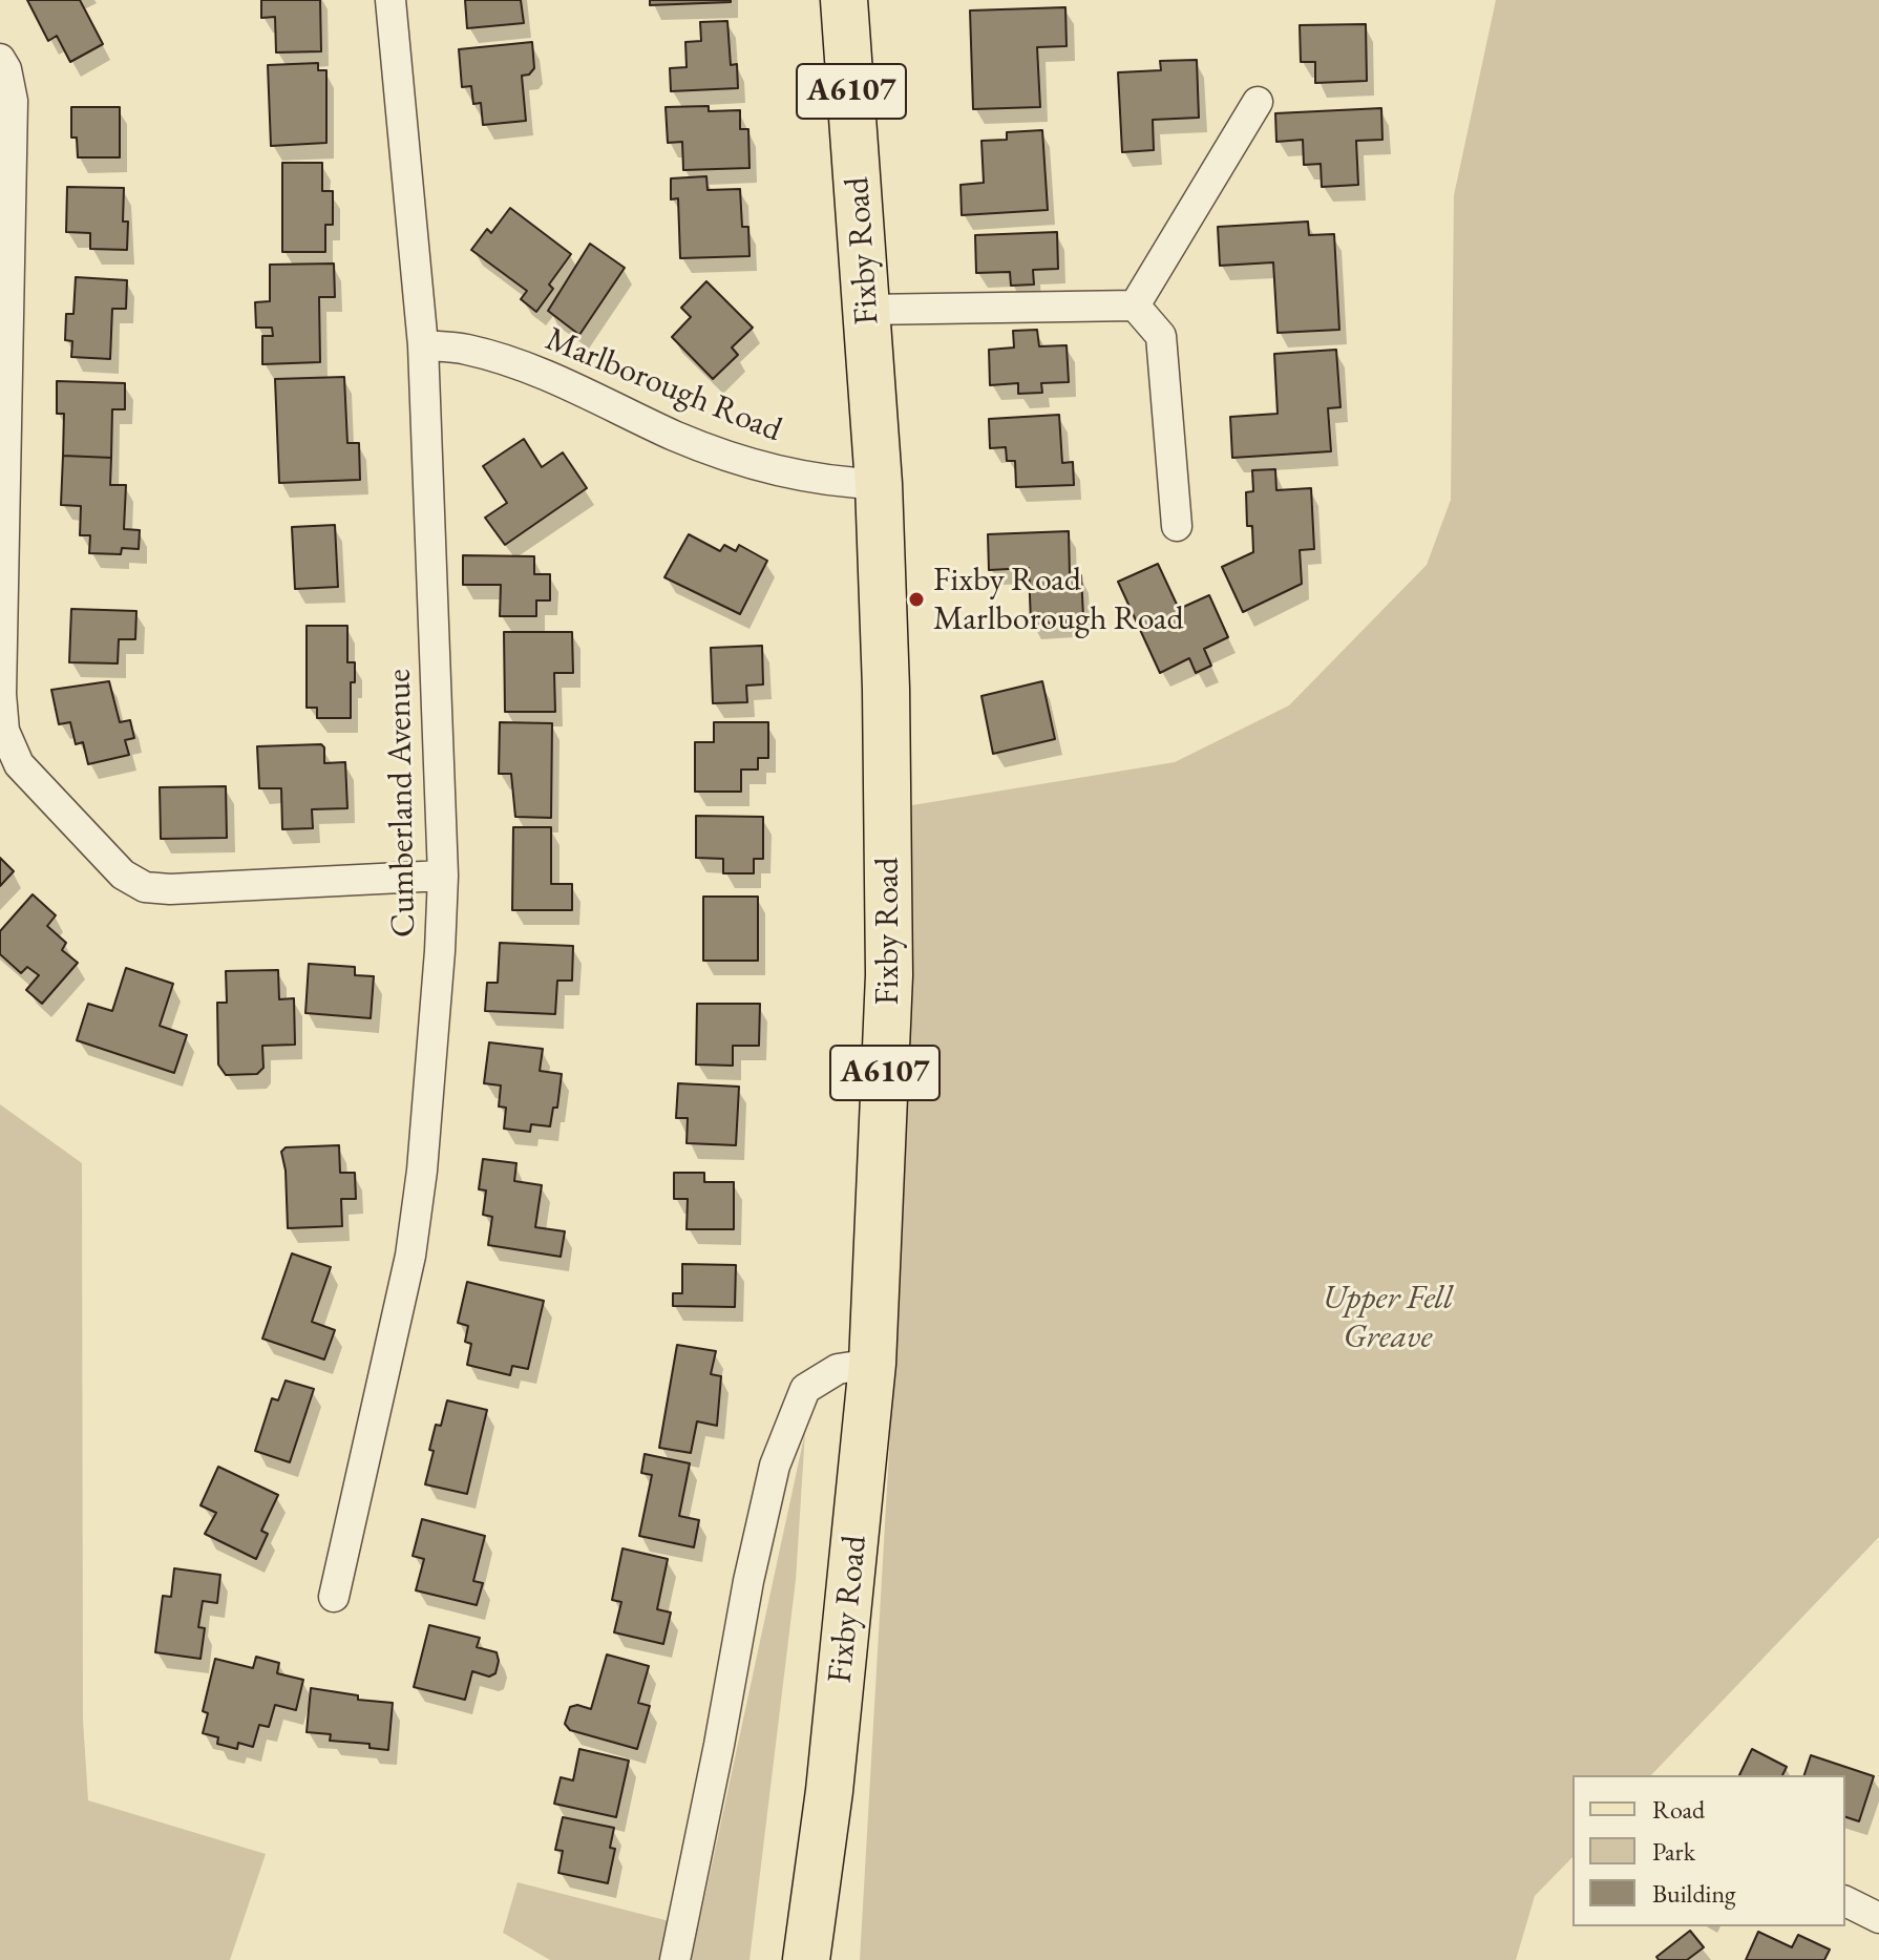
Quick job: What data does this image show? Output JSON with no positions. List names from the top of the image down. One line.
{"streets":{"main road":["A6107","Fixby Road"],"street":["Marlborough Road","Cumberland Avenue"]},"crossings":[["Fixby Road","Marlborough Road"],["Marlborough Road","Cumberland Avenue"]],"parks":["Upper Fell Greave"],"places":["Fixby Road Marlborough Road"],"legend":["Road","Park","Building"]}
